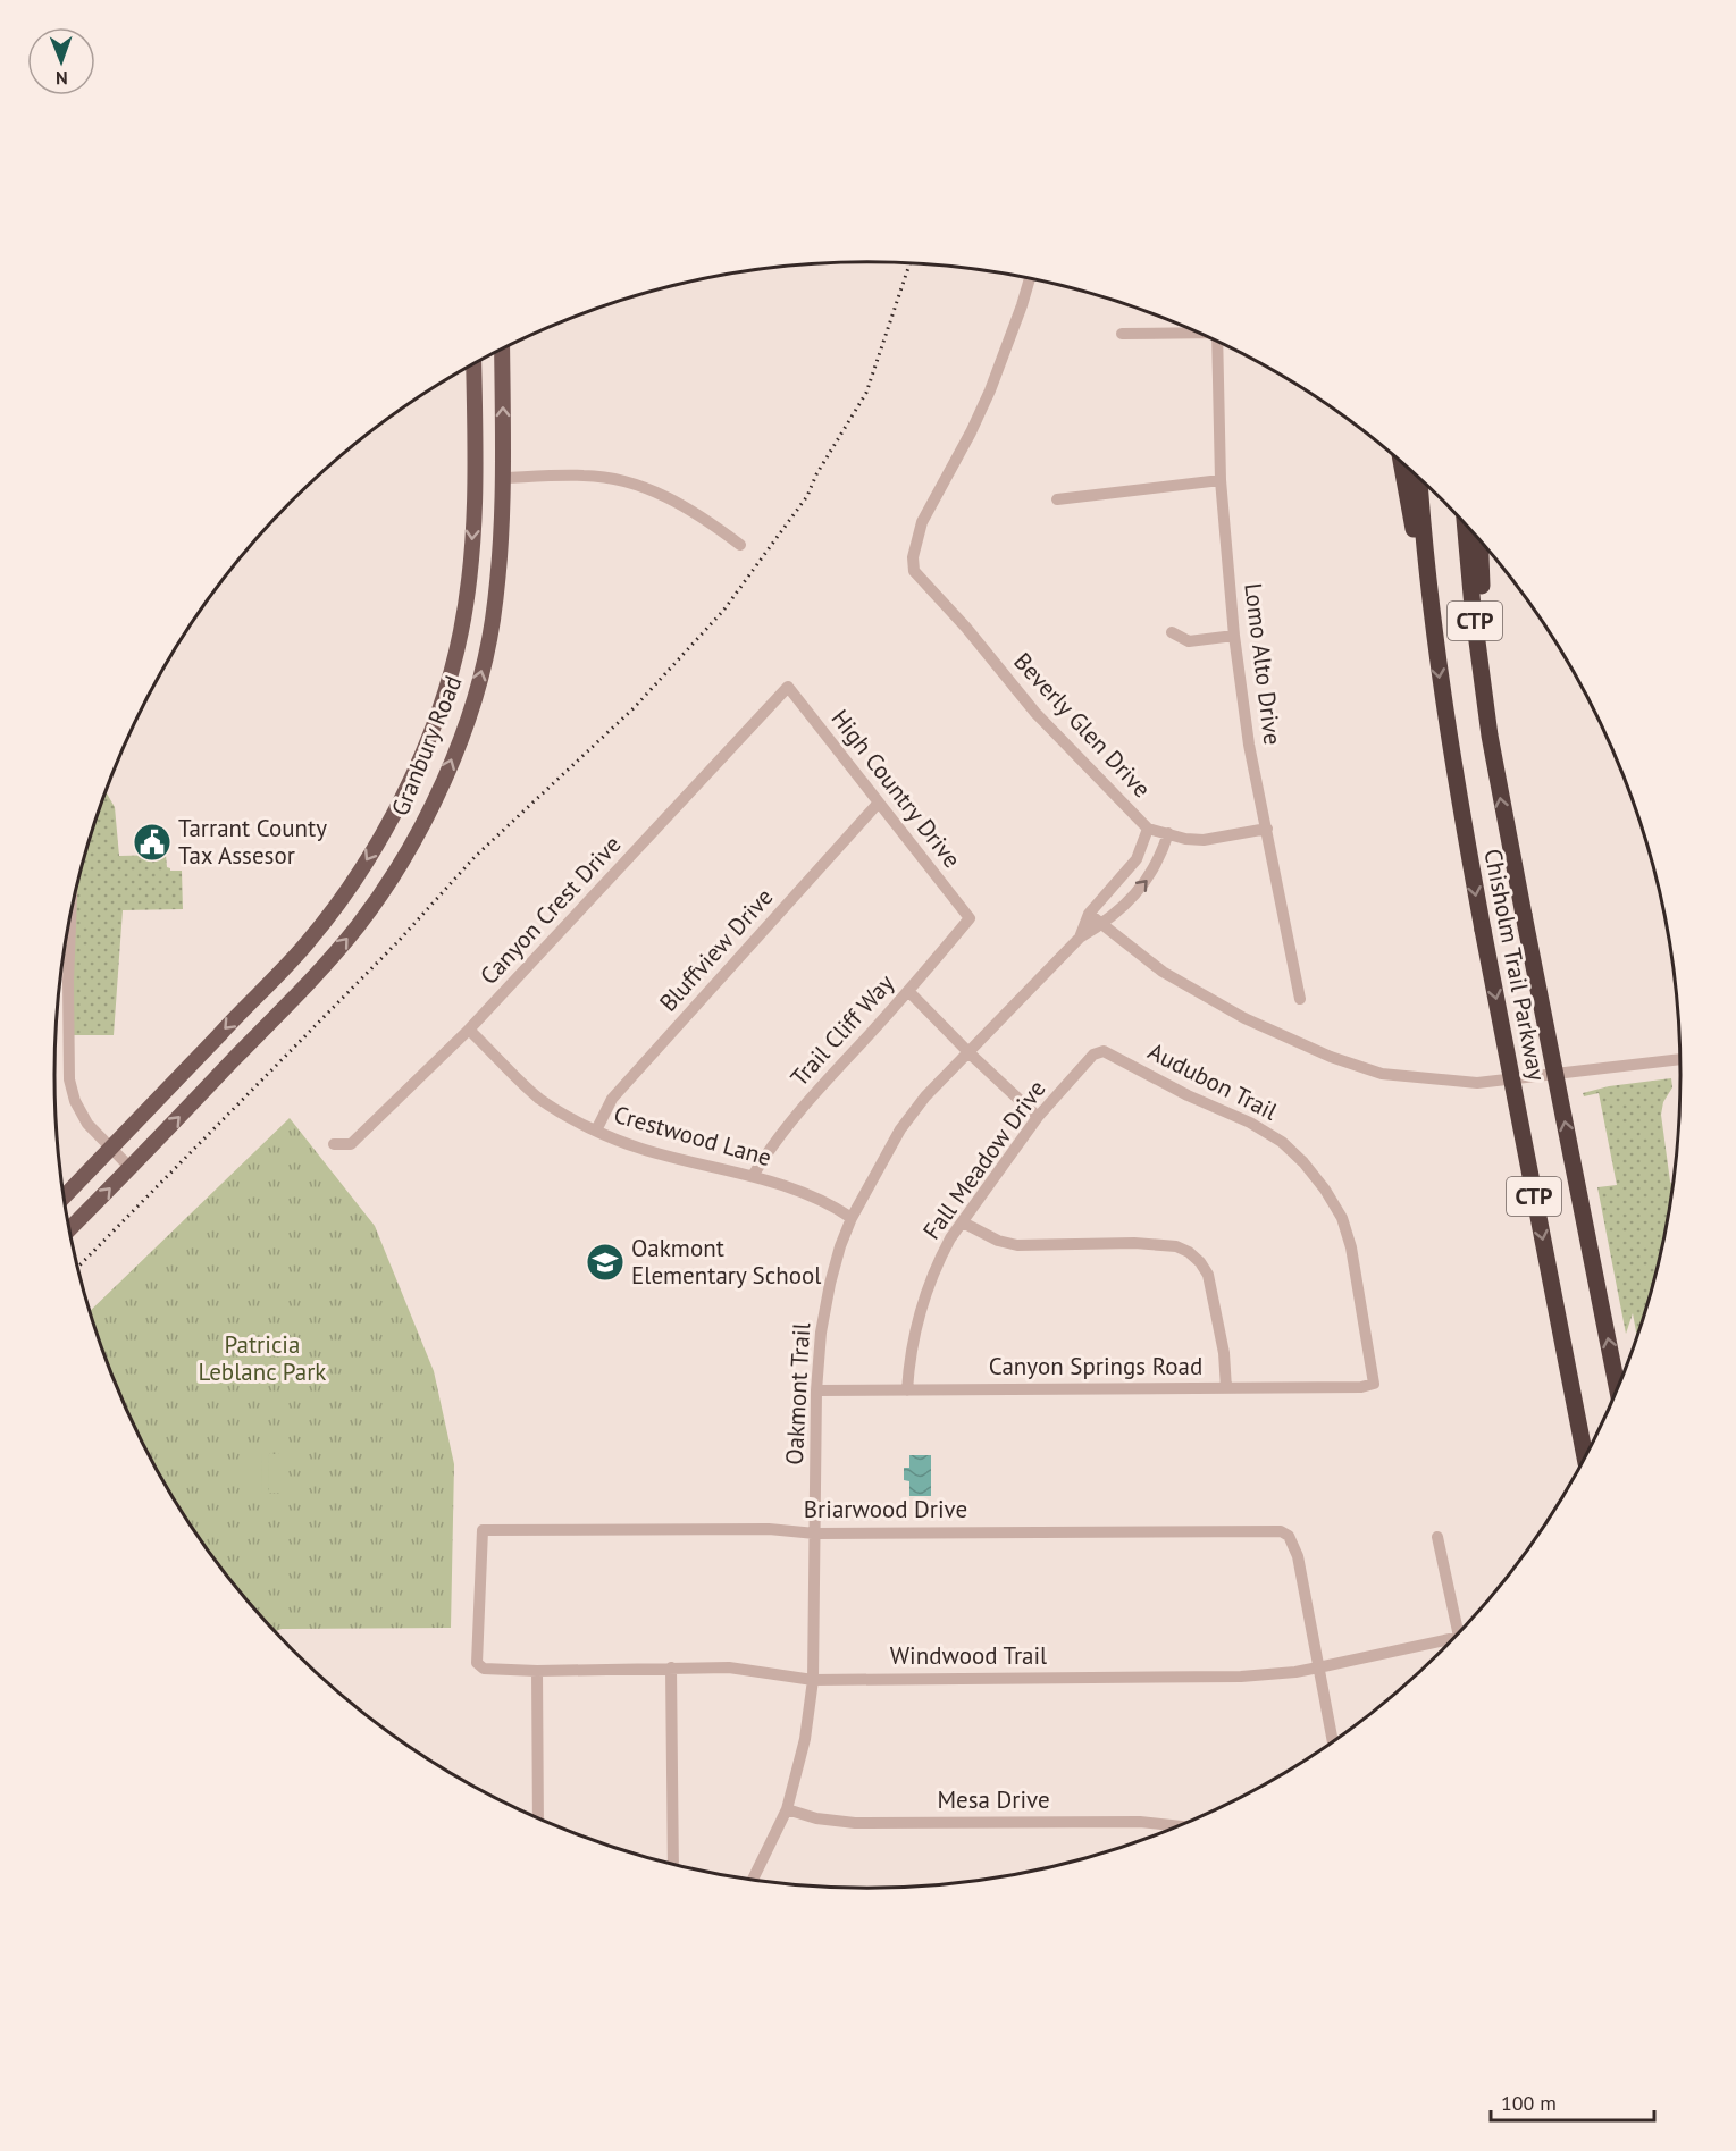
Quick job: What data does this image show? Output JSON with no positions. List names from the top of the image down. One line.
{"streets":{"highway":["CTP","Chisholm Trail Parkway"],"main road":["Granbury Road"],"street":["Lomo Alto Drive","Beverly Glen Drive","High Country Drive","Canyon Crest Drive","Bluffview Drive","Trail Cliff Way","Audubon Trail","Crestwood Lane","Fall Meadow Drive","Canyon Springs Road","Oakmont Trail","Briarwood Drive","Windwood Trail","Mesa Drive"]},"crossings":[["Lomo Alto Drive","Beverly Glen Drive"],["Beverly Glen Drive","Oakmont Trail"],["High Country Drive","Canyon Crest Drive"],["High Country Drive","Bluffview Drive"],["High Country Drive","Trail Cliff Way"],["Canyon Crest Drive","Crestwood Lane"],["Bluffview Drive","Crestwood Lane"],["Trail Cliff Way","Crestwood Lane"],["Audubon Trail","Fall Meadow Drive"],["Audubon Trail","Canyon Springs Road"],["Crestwood Lane","Oakmont Trail"],["Fall Meadow Drive","Canyon Springs Road"],["Canyon Springs Road","Oakmont Trail"],["Oakmont Trail","Briarwood Drive"],["Oakmont Trail","Windwood Trail"],["Oakmont Trail","Mesa Drive"],["Briarwood Drive","Windwood Trail"]],"parks":["Patricia Leblanc Park"],"places":{"public building":["Tarrant County Tax Assesor"],"school or university":["Oakmont Elementary School"]},"scale_bar":"100 m","north":"bottom"}
